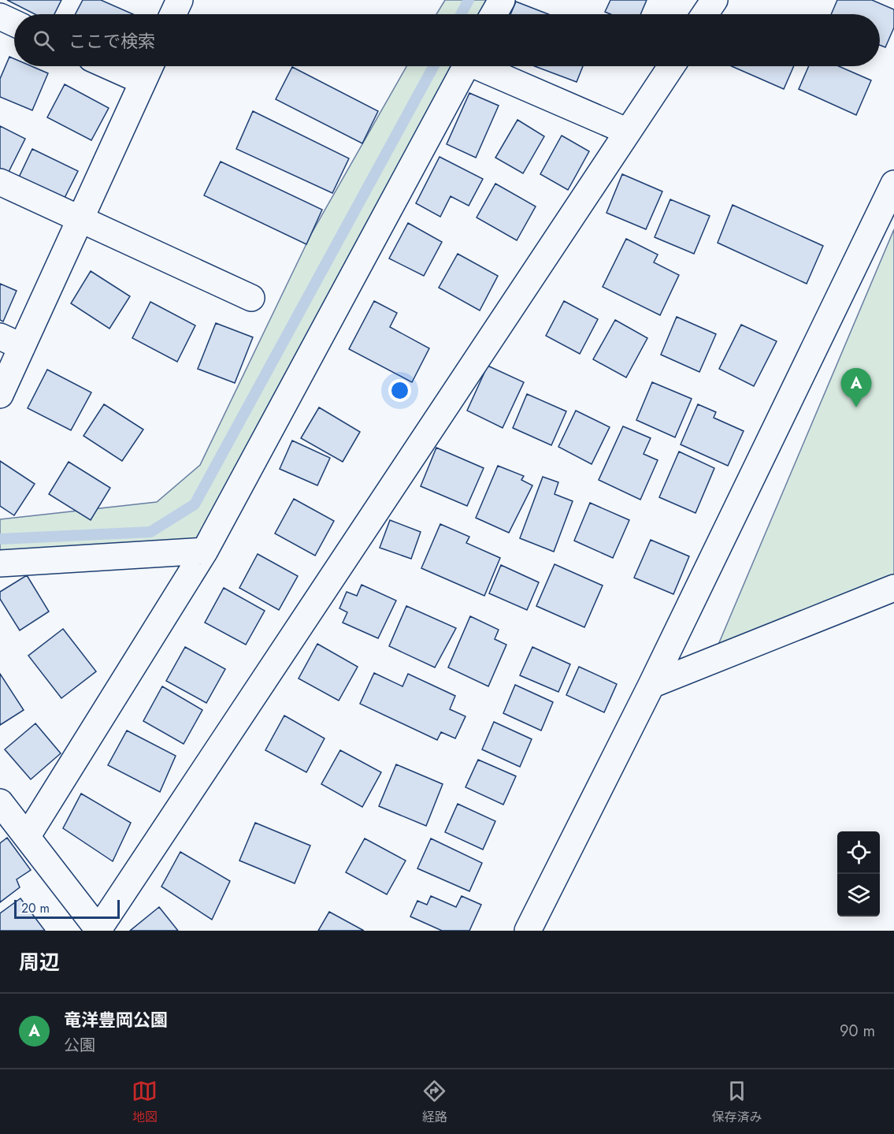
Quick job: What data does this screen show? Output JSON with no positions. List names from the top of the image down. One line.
{"scale_bar":"20 m","page":{"search":"ここで検索","pins":"A","scale":"20 m","heading":"周辺","list":[{"mark":"A","name":"竜洋豊岡公園","note":"公園","value":"90 m"}],"nav":["地図","経路","保存済み"]}}
